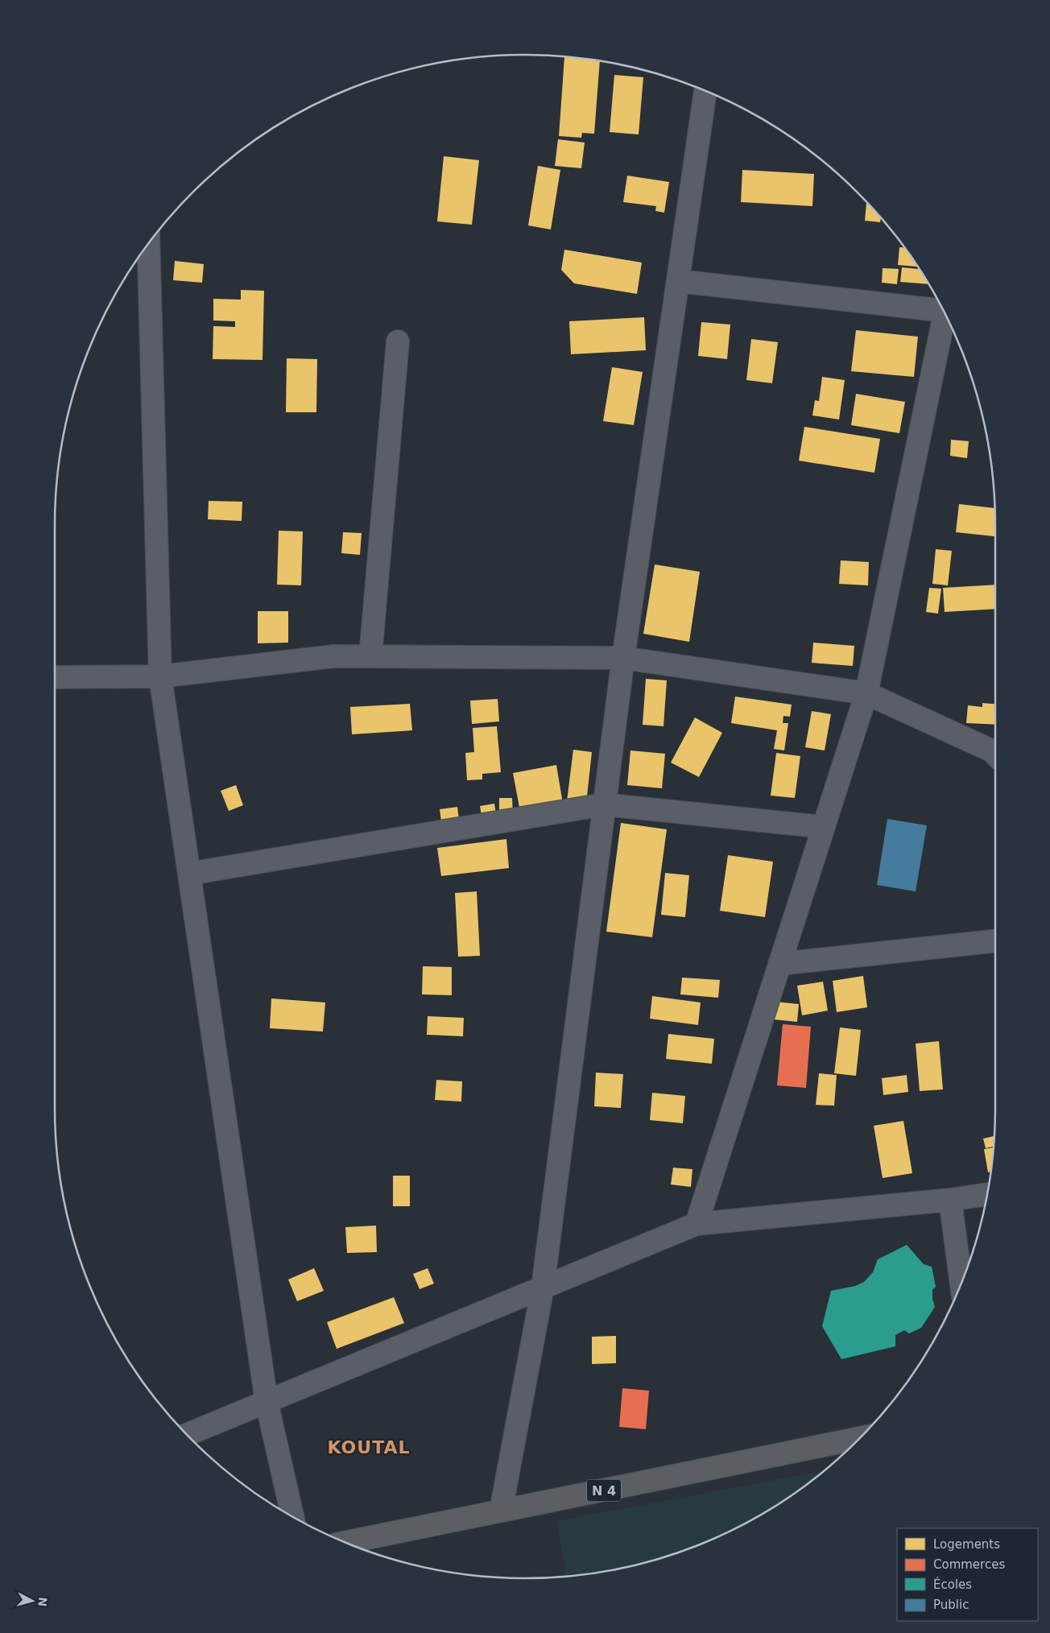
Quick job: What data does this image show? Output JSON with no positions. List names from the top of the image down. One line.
{"streets":{"highway":["N 4"]},"districts":["KOUTAL"],"legend":["Logements","Commerces","Écoles","Public"],"north":"right"}
